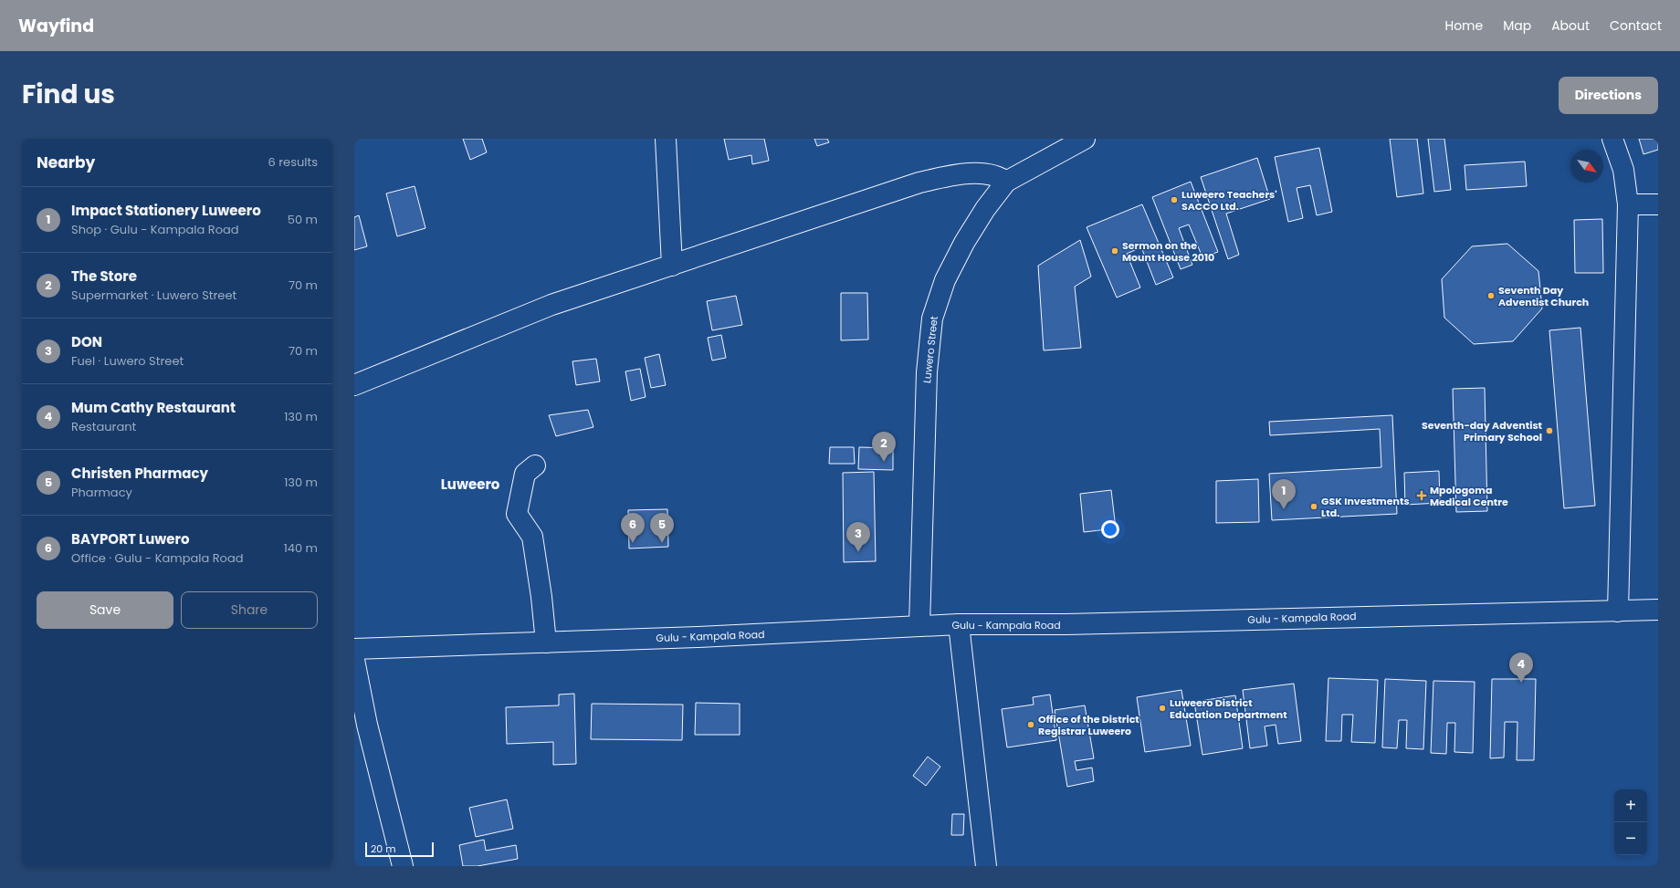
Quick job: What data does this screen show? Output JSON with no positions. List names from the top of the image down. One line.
{"streets":{"street":["Luwero Street","Gulu - Kampala Road"]},"crossings":[["Luwero Street","Gulu - Kampala Road"]],"districts":["Luweero"],"places":{"other":["Luweero Teachers' SACCO Ltd.","Sermon on the Mount House 2010","Seventh Day Adventist Church","Seventh-day Adventist Primary School","GSK Investments Ltd.","Luweero District Education Department","Office of the District Registrar Luweero"],"health":["Mpologoma Medical Centre"]},"scale_bar":"20 m","north":"bottom right","page":{"header":"Wayfind","nav":["Home","Map","About","Contact"],"title":"Find us","buttons":["Directions",["Save","Share"]],"heading":["Nearby","6 results"],"list":[{"mark":"1","name":"Impact Stationery Luweero","note":"Shop · Gulu - Kampala Road","value":"50 m"},{"mark":"2","name":"The Store","note":"Supermarket · Luwero Street","value":"70 m"},{"mark":"3","name":"DON","note":"Fuel · Luwero Street","value":"70 m"},{"mark":"4","name":"Mum Cathy Restaurant","note":"Restaurant","value":"130 m"},{"mark":"5","name":"Christen Pharmacy","note":"Pharmacy","value":"130 m"},{"mark":"6","name":"BAYPORT Luwero","note":"Office · Gulu - Kampala Road","value":"140 m"}],"pins":["2","1","5","6","3","4"],"map_buttons":["+","−"],"scale":"20 m"}}
